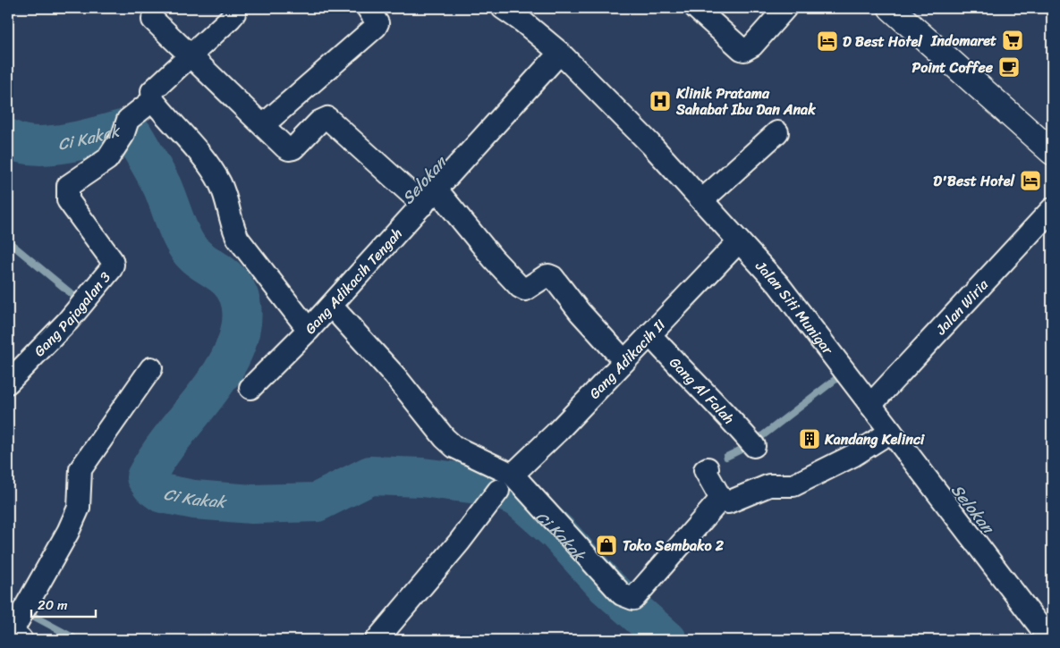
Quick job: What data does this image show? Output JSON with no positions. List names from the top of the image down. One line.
{"streets":{"street":["Gang Adikacih Tengah","Jalan Wiria","Jalan Siti Munigar","Gang Pajagalan 3","Gang Adikacih II","Gang Al Falah"]},"crossings":[["Gang Adikacih Tengah","Jalan Siti Munigar"],["Jalan Wiria","Jalan Siti Munigar"],["Jalan Siti Munigar","Gang Adikacih II"],["Gang Adikacih II","Gang Al Falah"]],"water":["Ci Kakak","Selokan"],"places":{"supermarket":["Indomaret"],"hotel":["D Best Hotel","D'Best Hotel"],"cafe":["Point Coffee"],"hospital":["Klinik Pratama Sahabat Ibu Dan Anak"],"building":["Kandang Kelinci"],"shop":["Toko Sembako 2"]},"scale_bar":"20 m"}
